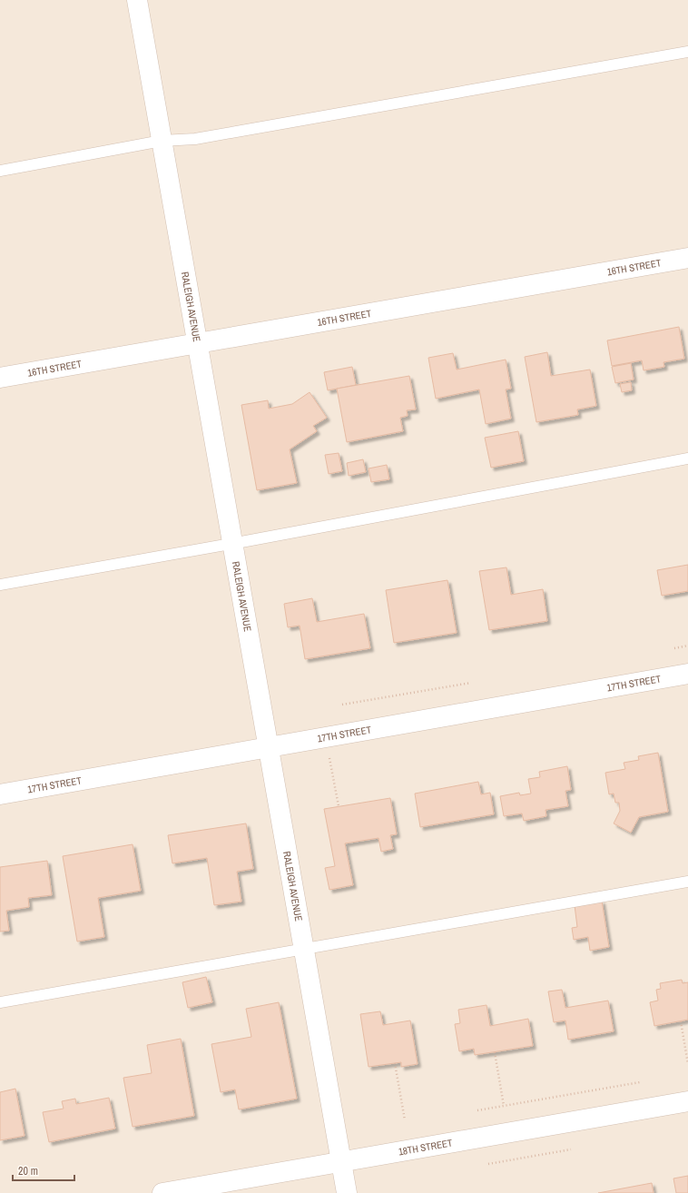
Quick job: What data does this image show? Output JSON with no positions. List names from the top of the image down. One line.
{"streets":{"street":["16TH STREET","RALEIGH AVENUE","17TH STREET","18TH STREET"]},"crossings":[["16TH STREET","RALEIGH AVENUE"],["RALEIGH AVENUE","17TH STREET"],["RALEIGH AVENUE","18TH STREET"]],"scale_bar":"20 m"}
